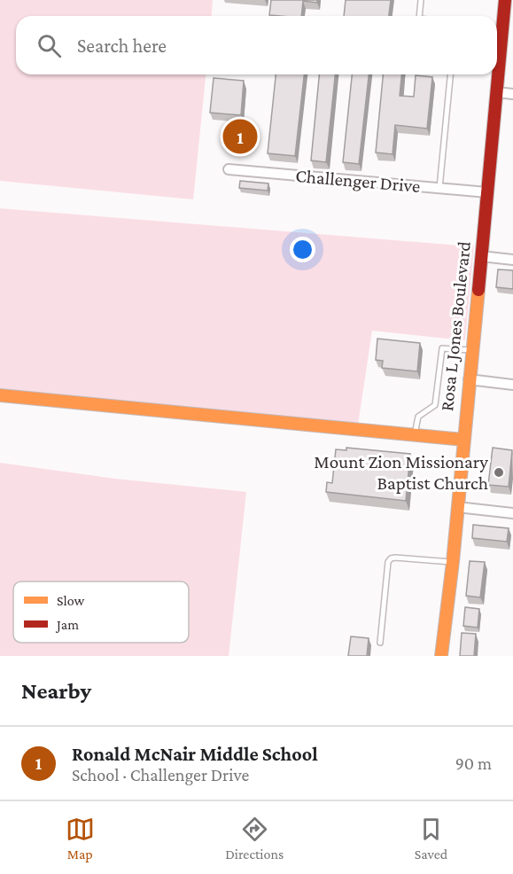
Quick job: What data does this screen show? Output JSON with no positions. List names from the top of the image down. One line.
{"streets":{"street":["Challenger Drive","Rosa L Jones Boulevard"]},"crossings":[["Challenger Drive","Rosa L Jones Boulevard"]],"places":["Mount Zion Missionary Baptist Church"],"legend":["Slow","Jam"],"page":{"search":"Search here","pins":"1","heading":"Nearby","list":[{"mark":"1","name":"Ronald McNair Middle School","note":"School · Challenger Drive","value":"90 m"}],"nav":["Map","Directions","Saved"]}}
